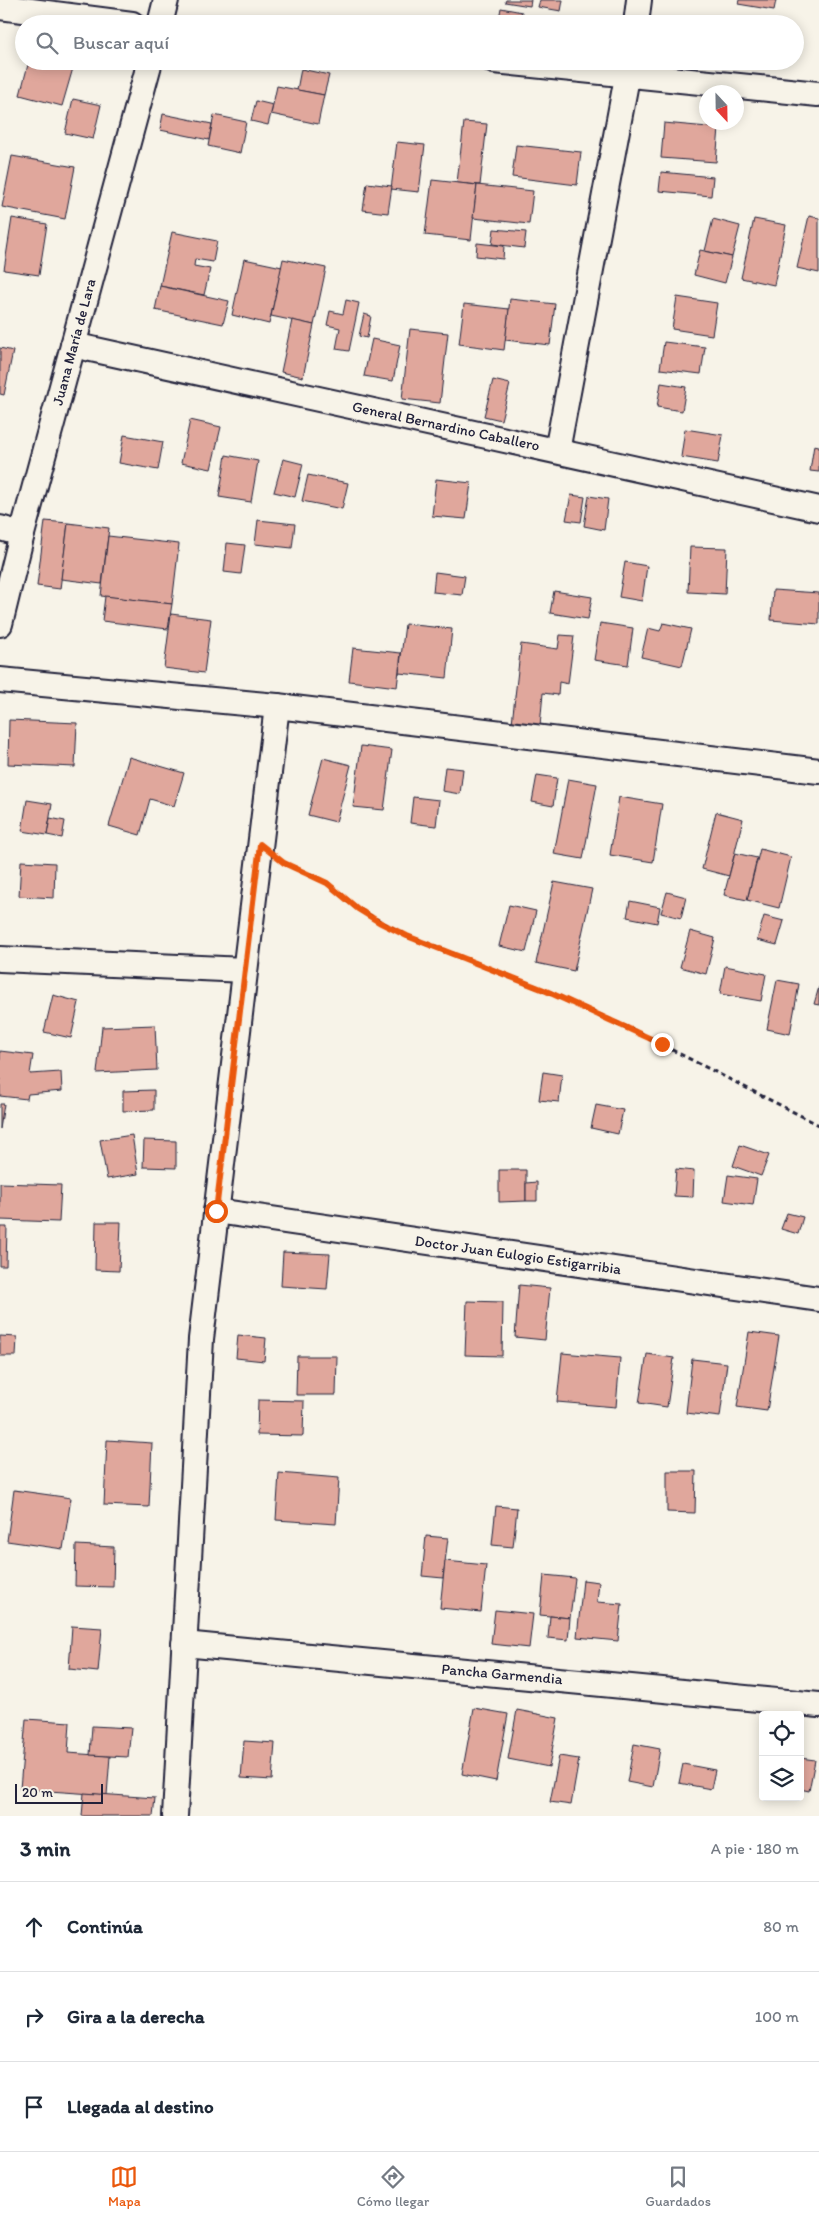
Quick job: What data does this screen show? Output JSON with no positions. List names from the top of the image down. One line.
{"streets":{"street":["Juana María de Lara","General Bernardino Caballero","Doctor Juan Eulogio Estigarribia","Pancha Garmendia"]},"crossings":[["Juana María de Lara","General Bernardino Caballero"]],"scale_bar":"20 m","north":"bottom","page":{"search":"Buscar aquí","scale":"20 m","heading":["3 min","A pie · 180 m"],"list":[["Continúa","80 m"],["Gira a la derecha","100 m"],"Llegada al destino"],"nav":["Mapa","Cómo llegar","Guardados"]}}
